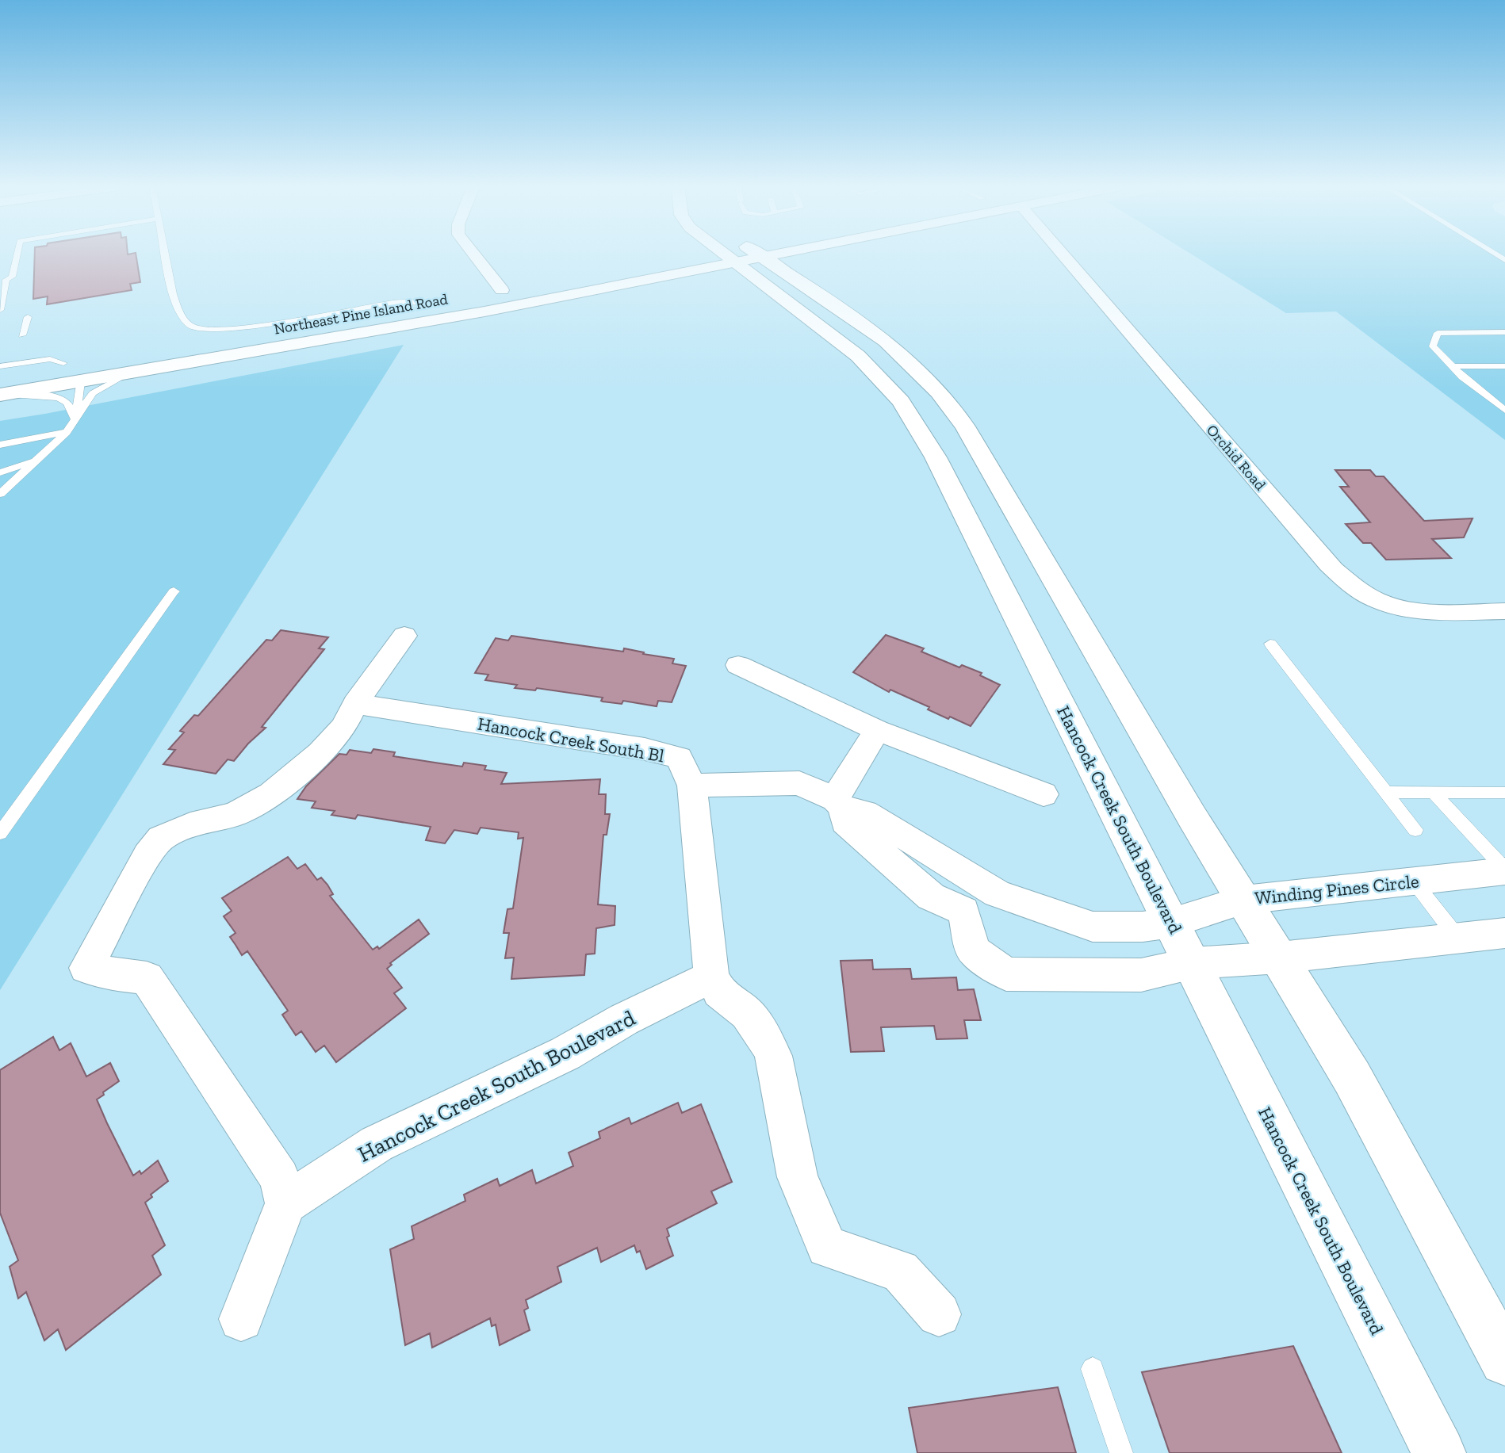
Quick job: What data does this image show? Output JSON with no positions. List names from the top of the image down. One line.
{"streets":{"main road":["Northeast Pine Island Road","Hancock Creek South Boulevard"],"street":["Orchid Road","Hancock Creek South Bl","Winding Pines Circle"]},"crossings":[["Hancock Creek South Boulevard","Winding Pines Circle"]]}
